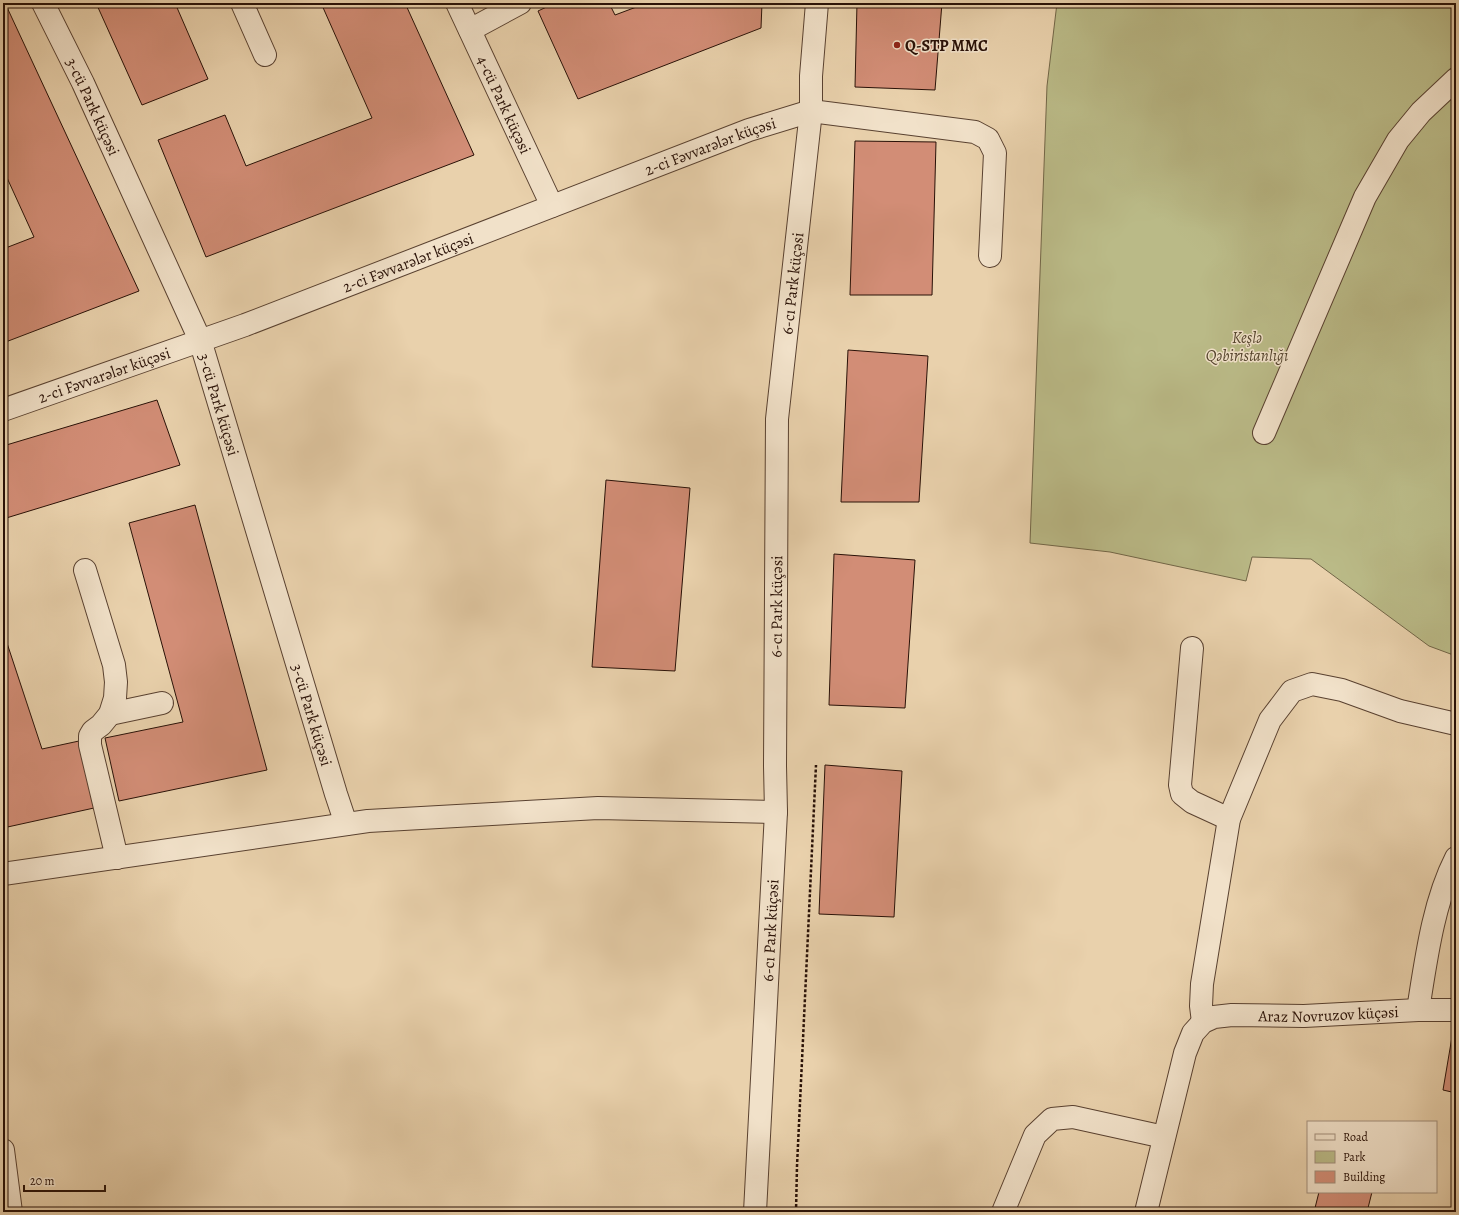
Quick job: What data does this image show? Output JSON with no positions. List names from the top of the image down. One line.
{"streets":{"street":["4-cü Park küçəsi","3-cü Park küçəsi","2-ci Fəvvarələr küçəsi","6-cı Park küçəsi","Araz Novruzov küçəsi"]},"crossings":[["4-cü Park küçəsi","2-ci Fəvvarələr küçəsi"],["3-cü Park küçəsi","2-ci Fəvvarələr küçəsi"],["2-ci Fəvvarələr küçəsi","6-cı Park küçəsi"]],"parks":["Keşlə Qəbiristanlığı"],"places":["Q-STP MMC"],"legend":["Road","Park","Building"],"scale_bar":"20 m"}
